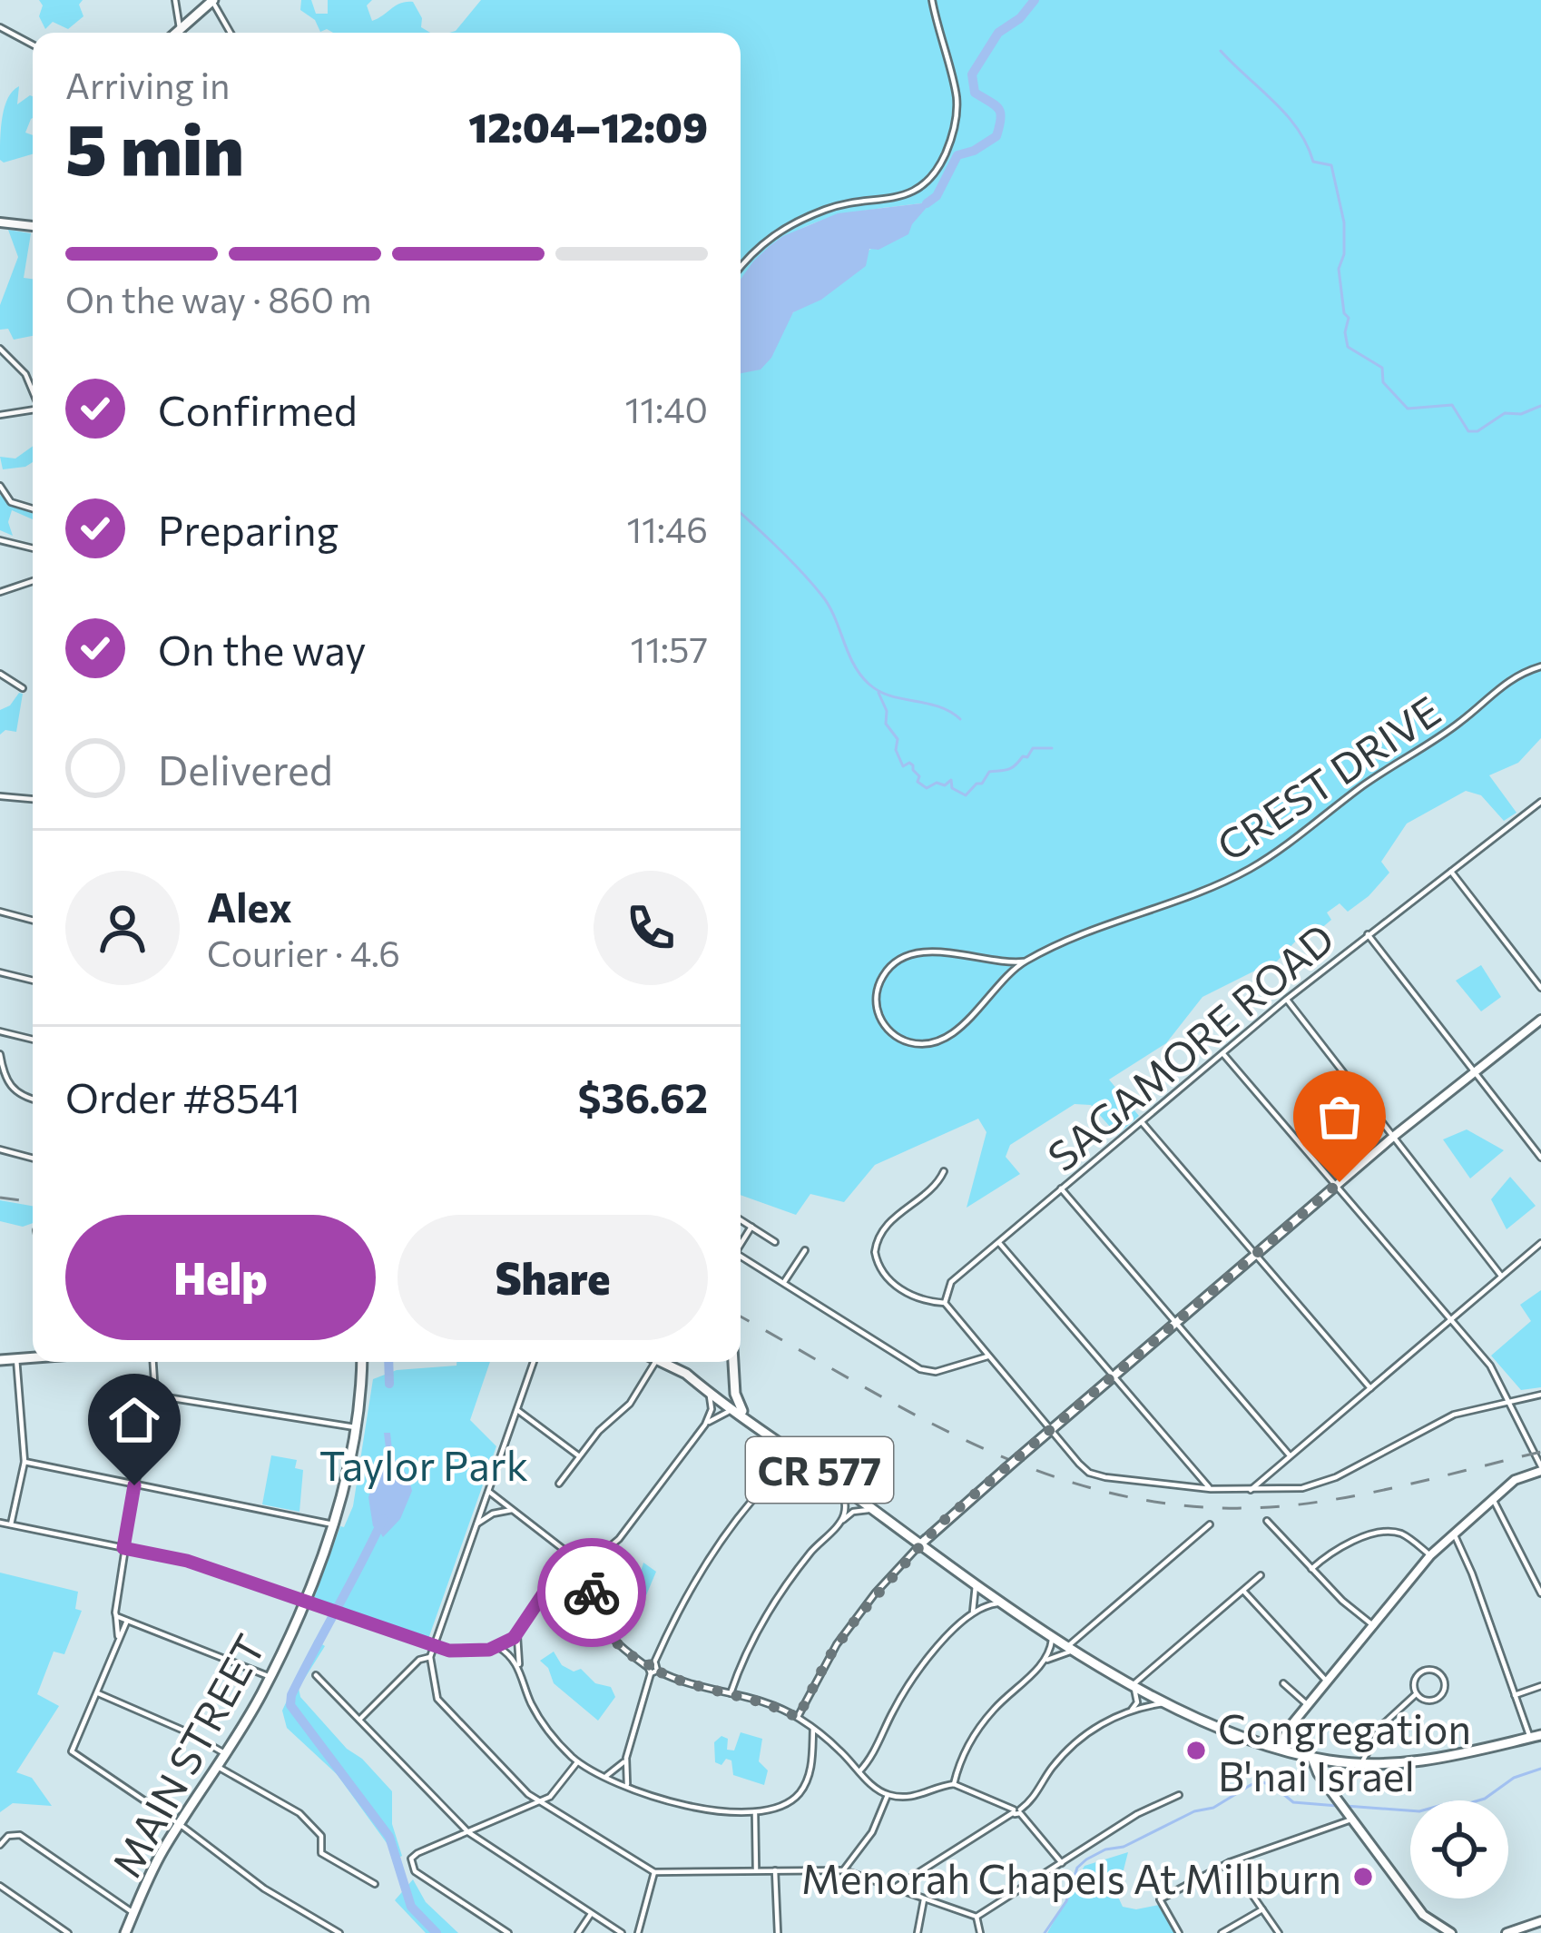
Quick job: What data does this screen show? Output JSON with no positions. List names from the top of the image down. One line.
{"streets":{"main road":["CR 577","MAIN STREET"],"street":["CREST DRIVE","SAGAMORE ROAD"]},"parks":["Taylor Park"],"places":["Congregation B'nai Israel","Menorah Chapels At Millburn"],"page":{"heading":["5 min","Arriving in","12:04–12:09"],"panel":["Alex","Courier · 4.6","Order #8541","$36.62"],"bar":"On the way · 860 m","list":[["Confirmed","11:40"],["Preparing","11:46"],["On the way","11:57"],"Delivered"],"buttons":["Help","Share"]}}
